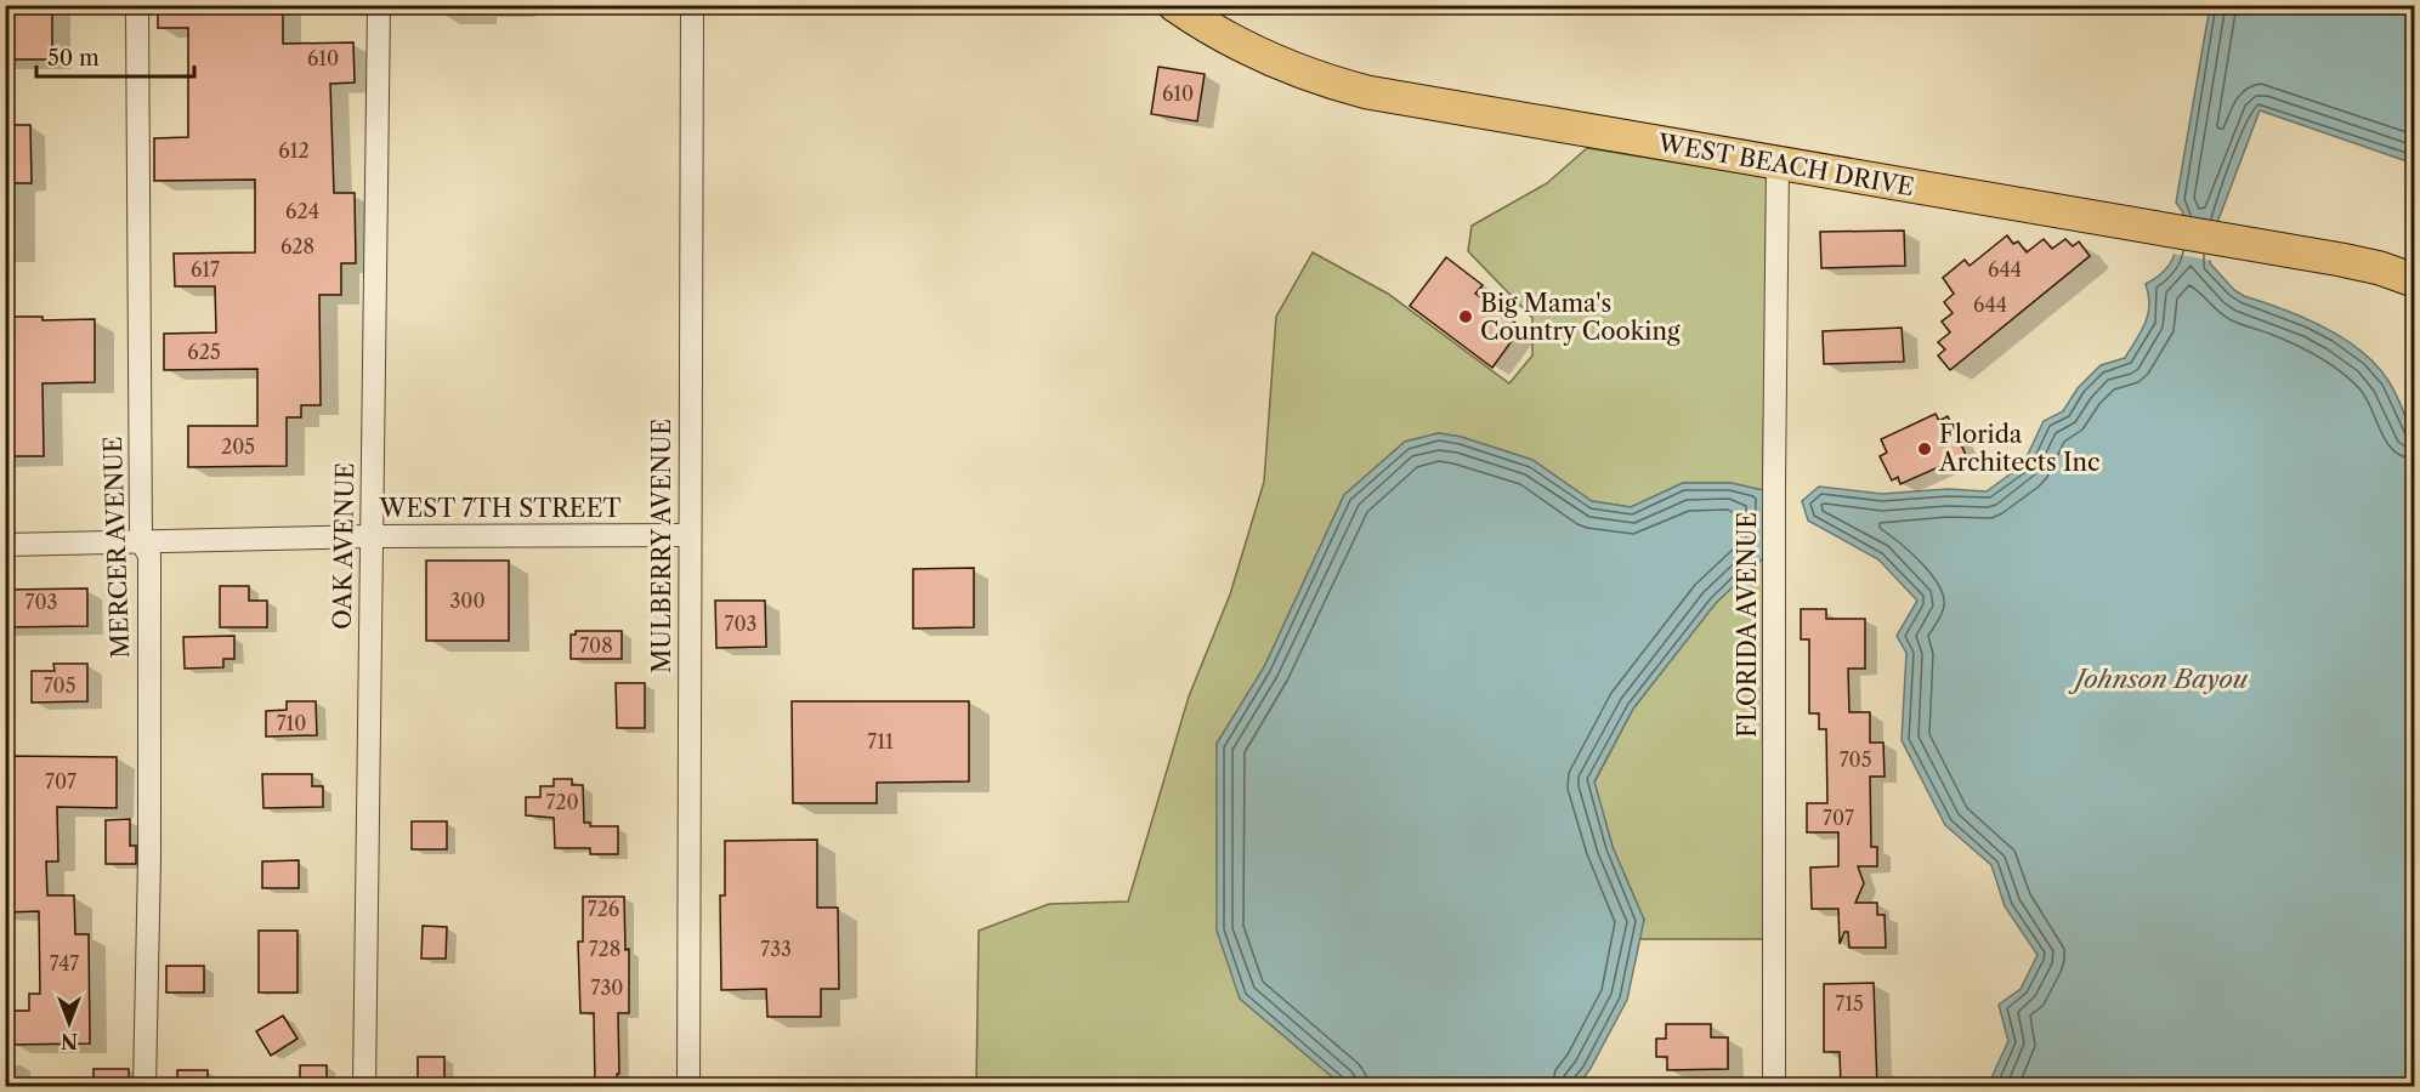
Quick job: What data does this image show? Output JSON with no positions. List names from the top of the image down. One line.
{"streets":{"main road":["WEST BEACH DRIVE"],"street":["WEST 7TH STREET","OAK AVENUE","MULBERRY AVENUE","MERCER AVENUE","FLORIDA AVENUE"]},"crossings":[["WEST BEACH DRIVE","FLORIDA AVENUE"],["WEST 7TH STREET","OAK AVENUE"],["WEST 7TH STREET","MULBERRY AVENUE"],["WEST 7TH STREET","MERCER AVENUE"]],"water":["Johnson Bayou"],"places":["Big Mama's Country Cooking","Florida Architects Inc"],"house_numbers":["610","610","612","624","628","617","644","644","625","205","300","703","703","708","705","710","711","705","707","720","707","726","728","733","747","730","715"],"scale_bar":"50 m","north":"bottom"}
